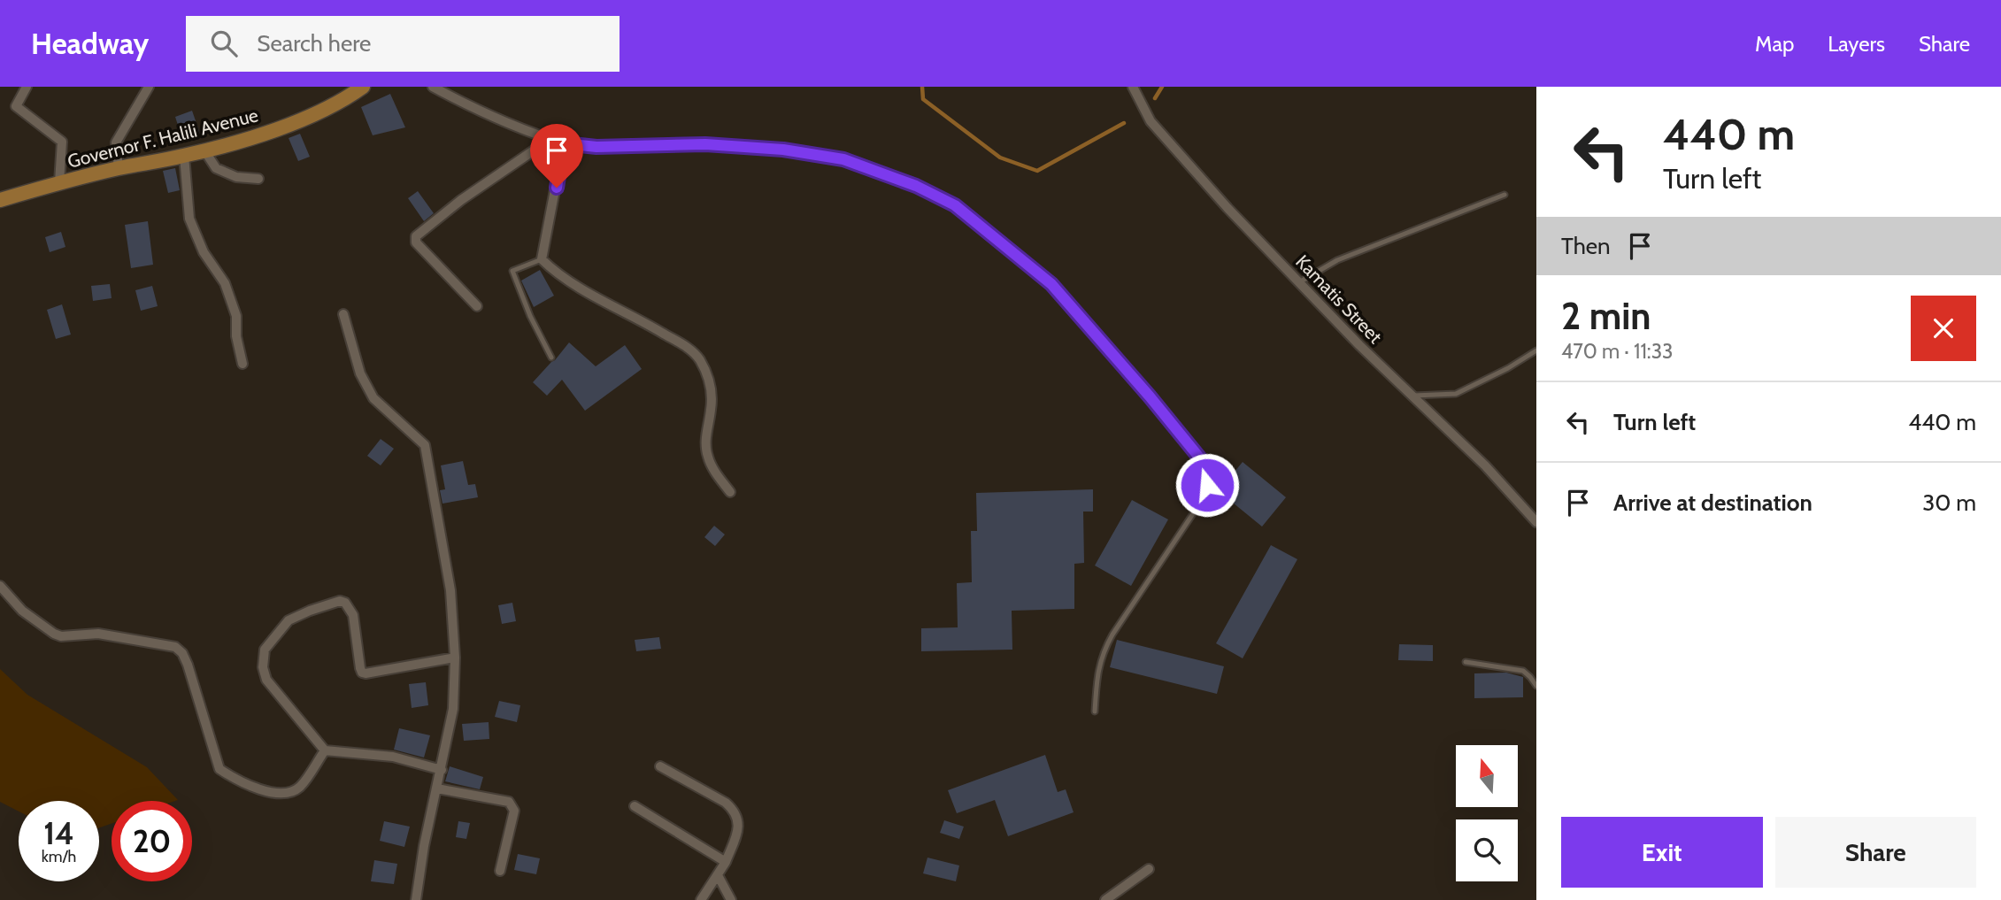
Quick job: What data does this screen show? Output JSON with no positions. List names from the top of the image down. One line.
{"streets":{"main road":["Governor F. Halili Avenue"],"street":["Kamatis Street"]},"north":"top","page":{"header":"Headway","search":"Search here","nav":["Map","Layers","Share"],"turn":["440 m","Turn left"],"then":"Then","heading":["2 min","470 m · 11:33"],"list":[{"name":"Turn left","value":"440 m"},{"name":"Arrive at destination","value":"30 m"}],"speed":"14 km/h","limit":"20","buttons":["Exit","Share"]}}
